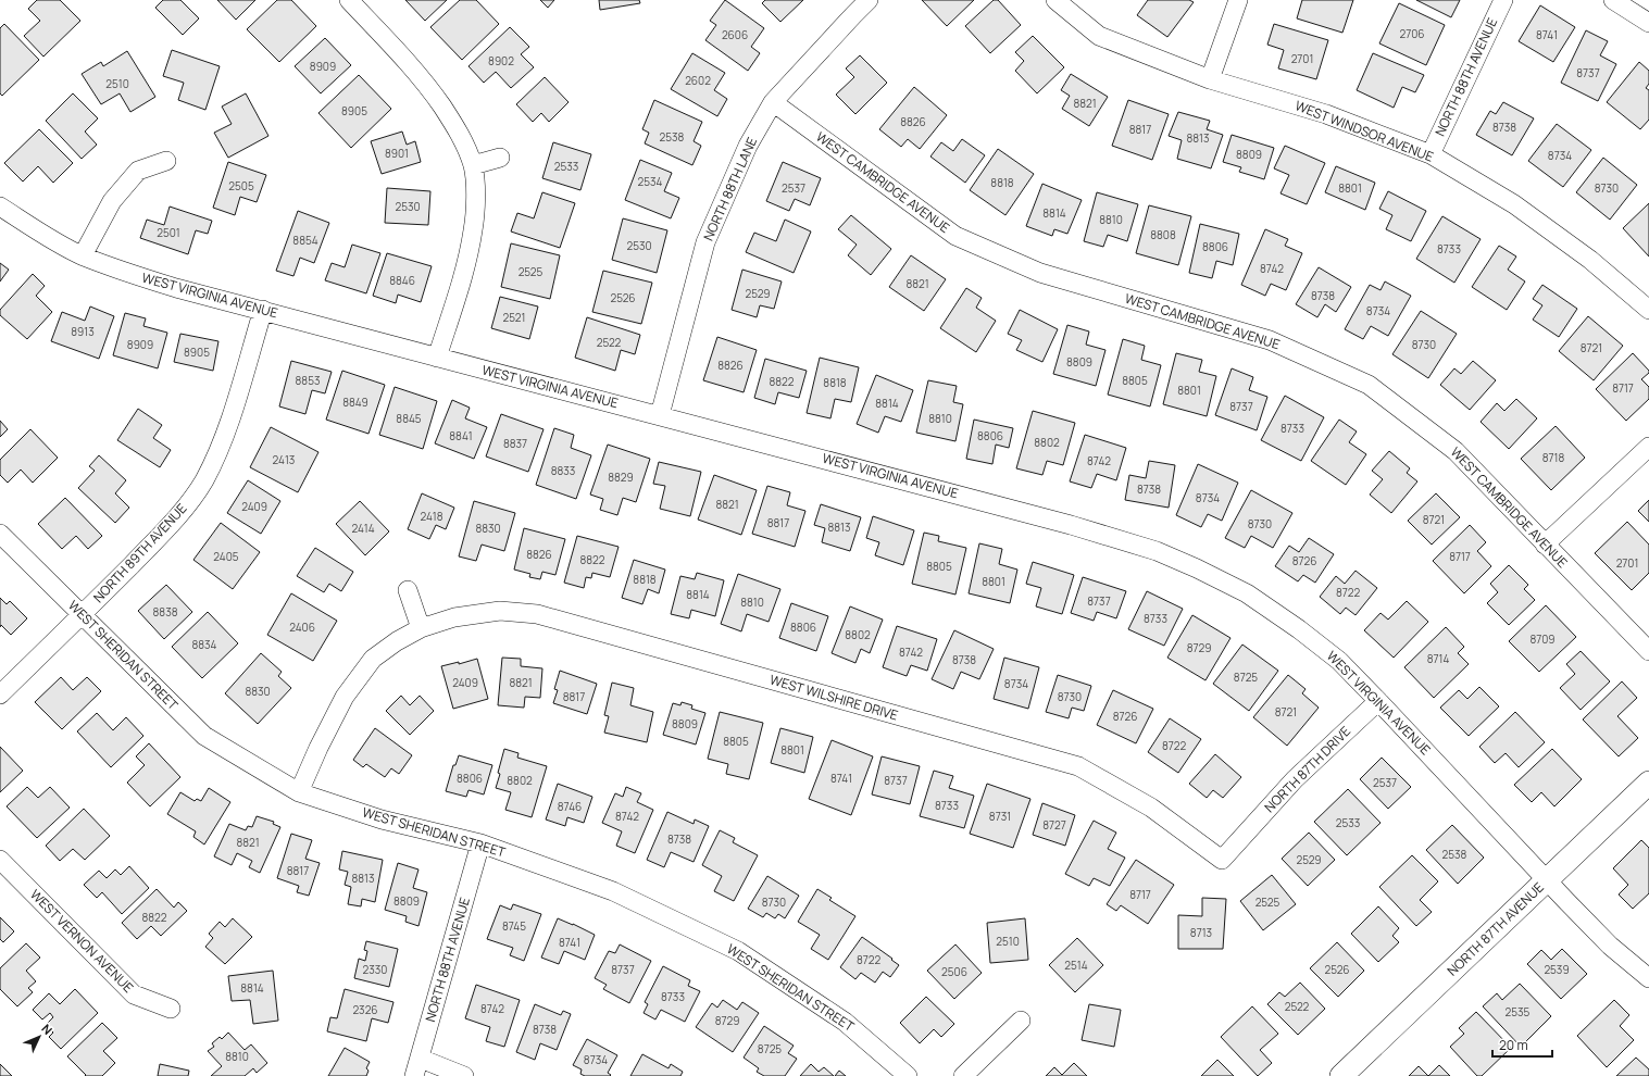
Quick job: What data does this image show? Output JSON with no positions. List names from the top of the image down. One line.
{"streets":{"street":["NORTH 88TH AVENUE","WEST WINDSOR AVENUE","WEST CAMBRIDGE AVENUE","NORTH 88TH LANE","WEST VIRGINIA AVENUE","NORTH 89TH AVENUE","WEST SHERIDAN STREET","WEST WILSHIRE DRIVE","NORTH 87TH DRIVE","NORTH 87TH AVENUE","WEST VERNON AVENUE"]},"crossings":[["NORTH 88TH AVENUE","WEST WINDSOR AVENUE"],["NORTH 88TH AVENUE","WEST SHERIDAN STREET"],["WEST CAMBRIDGE AVENUE","NORTH 88TH LANE"],["NORTH 88TH LANE","WEST VIRGINIA AVENUE"],["WEST VIRGINIA AVENUE","NORTH 89TH AVENUE"],["WEST VIRGINIA AVENUE","NORTH 87TH DRIVE"],["WEST VIRGINIA AVENUE","NORTH 87TH AVENUE"],["NORTH 89TH AVENUE","WEST SHERIDAN STREET"],["WEST WILSHIRE DRIVE","NORTH 87TH DRIVE"]],"house_numbers":["2706","2606","8741","2701","8902","8909","8737","2602","2510","8821","8905","8826","8738","8817","2538","8813","8901","8809","8734","2533","2534","8818","2505","2537","8801","8730","2530","8814","8810","2501","8808","8854","2530","8806","8733","8742","2525","8846","8821","2529","8738","2526","8734","2521","8913","2522","8909","8730","8721","8905","8809","8826","8853","8805","8822","8818","8717","8801","8849","8814","8737","8845","8810","8733","8841","8806","8802","8837","8718","2413","8742","8833","8829","8738","8734","8821","2409","2418","8721","8817","8730","8813","2414","8830","8826","2405","8717","8822","8726","2701","8805","8818","8801","8722","8814","8737","8810","8838","8733","2406","8806","8802","8709","8834","8729","8742","8714","8738","8725","2409","8821","8734","8830","8817","8730","8721","8726","8809","8805","8722","8801","8806","8741","8802","8737","2537","8733","8746","8742","8731","2533","8727","8738","8821","2538","2529","8817","8813","8717","8809","8730","2525","8822","8745","8713","2510","8741","8722","2514","2330","8737","2526","2539","2506","8814","8733","2522","8742","2326","2535","8729","8738","8725","8810","8734"],"scale_bar":"20 m","north":"top right"}
